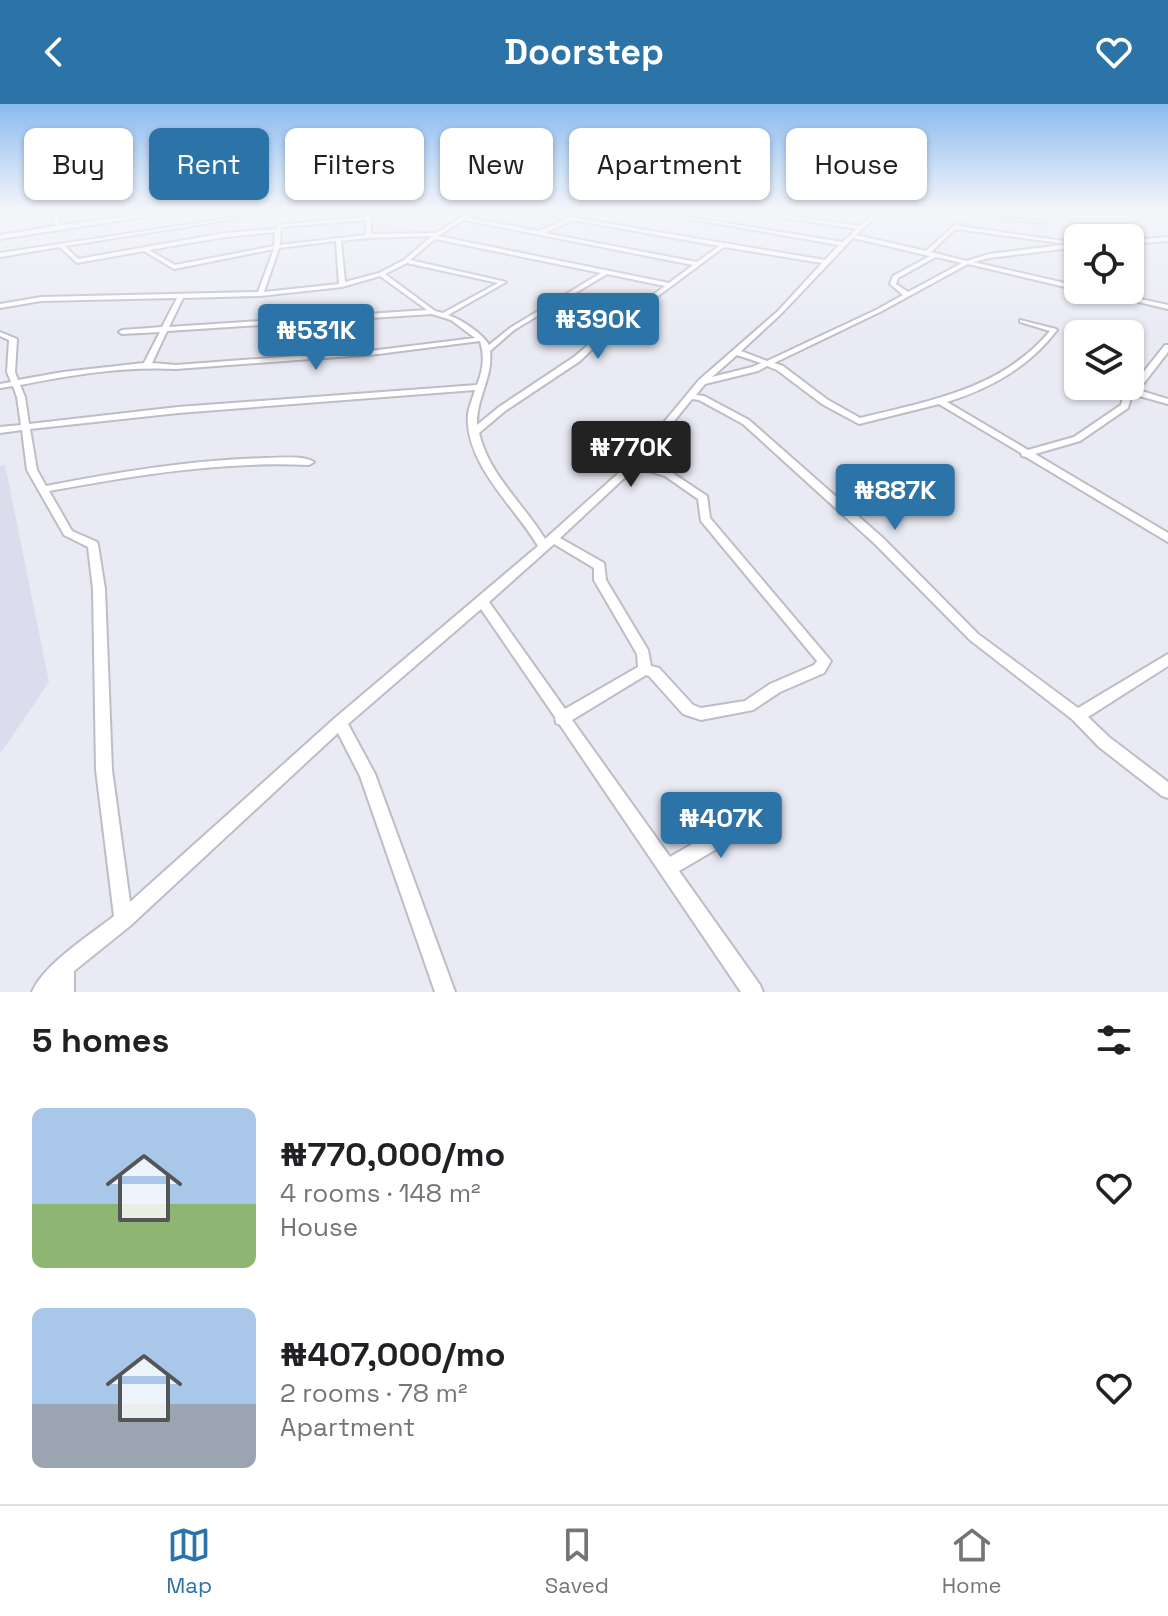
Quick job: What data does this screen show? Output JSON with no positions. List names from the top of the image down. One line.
{"page":{"header":"Doorstep","chip":["Buy","Rent","Filters","New","Apartment","House"],"price":["₦390K","₦531K","₦770K","₦887K","₦407K"],"heading":"5 homes","list":[{"name":"₦770,000/mo","note":"4 rooms · 148 m² · House"},{"name":"₦407,000/mo","note":"2 rooms · 78 m² · Apartment"}],"tabs":["Map","Saved","Home"]}}
